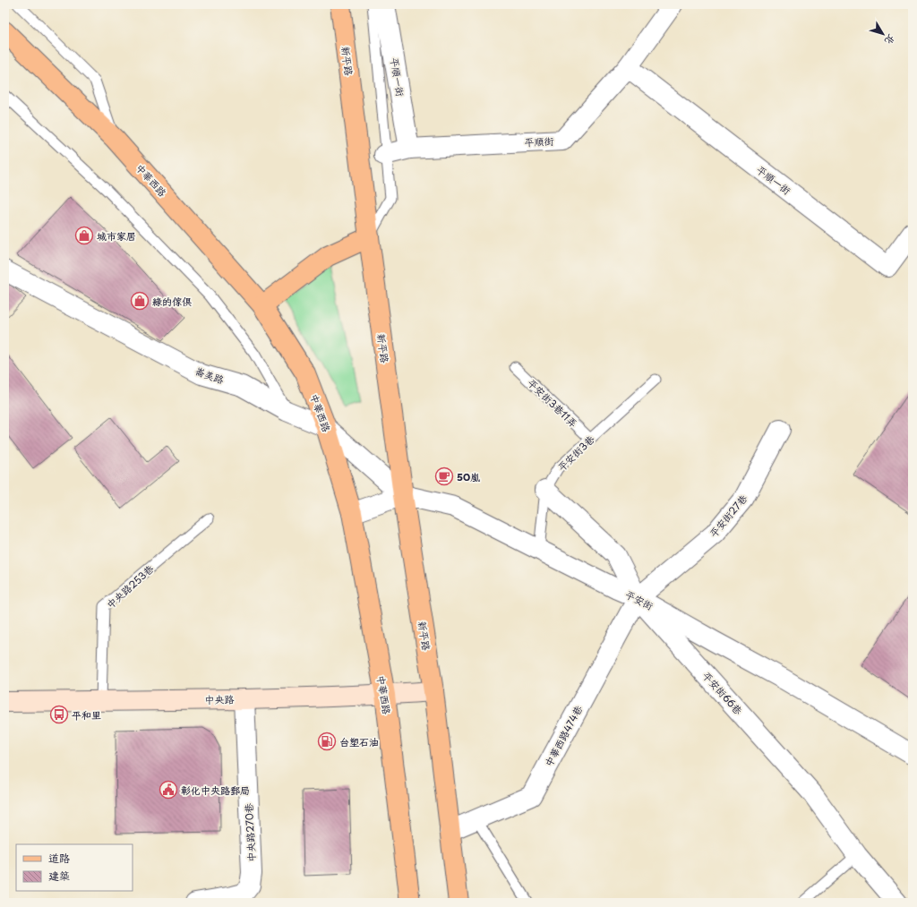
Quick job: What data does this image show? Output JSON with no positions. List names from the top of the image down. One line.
{"streets":{"main road":["新平路","中華西路"],"street":["平順一街","平順街","崙美路","平安街27巷","平安街","平安街66巷","中央路","中華西路474巷","中央路270巷"],"lane":["平安街3巷11弄","平安街3巷","中央路253巷"]},"crossings":[["新平路","崙美路"],["新平路","平安街"],["新平路","中央路"],["平順一街","平順街"],["中華西路","崙美路"],["中華西路","中央路"],["崙美路","平安街"],["平安街3巷11弄","平安街3巷"],["平安街3巷","平安街"],["平安街3巷","平安街66巷"],["平安街27巷","平安街"],["平安街27巷","平安街66巷"],["平安街27巷","中華西路474巷"],["中央路253巷","中央路"],["平安街","平安街66巷"],["平安街","中華西路474巷"],["平安街66巷","中華西路474巷"],["中央路","中央路270巷"]],"places":{"shop":["城市家居","綠的傢俱"],"cafe":["50嵐"],"bus stop":["平和里"],"fuel station":["台塑石油"],"public building":["彰化中央路郵局"]},"legend":["道路","建築"],"north":"bottom right"}
